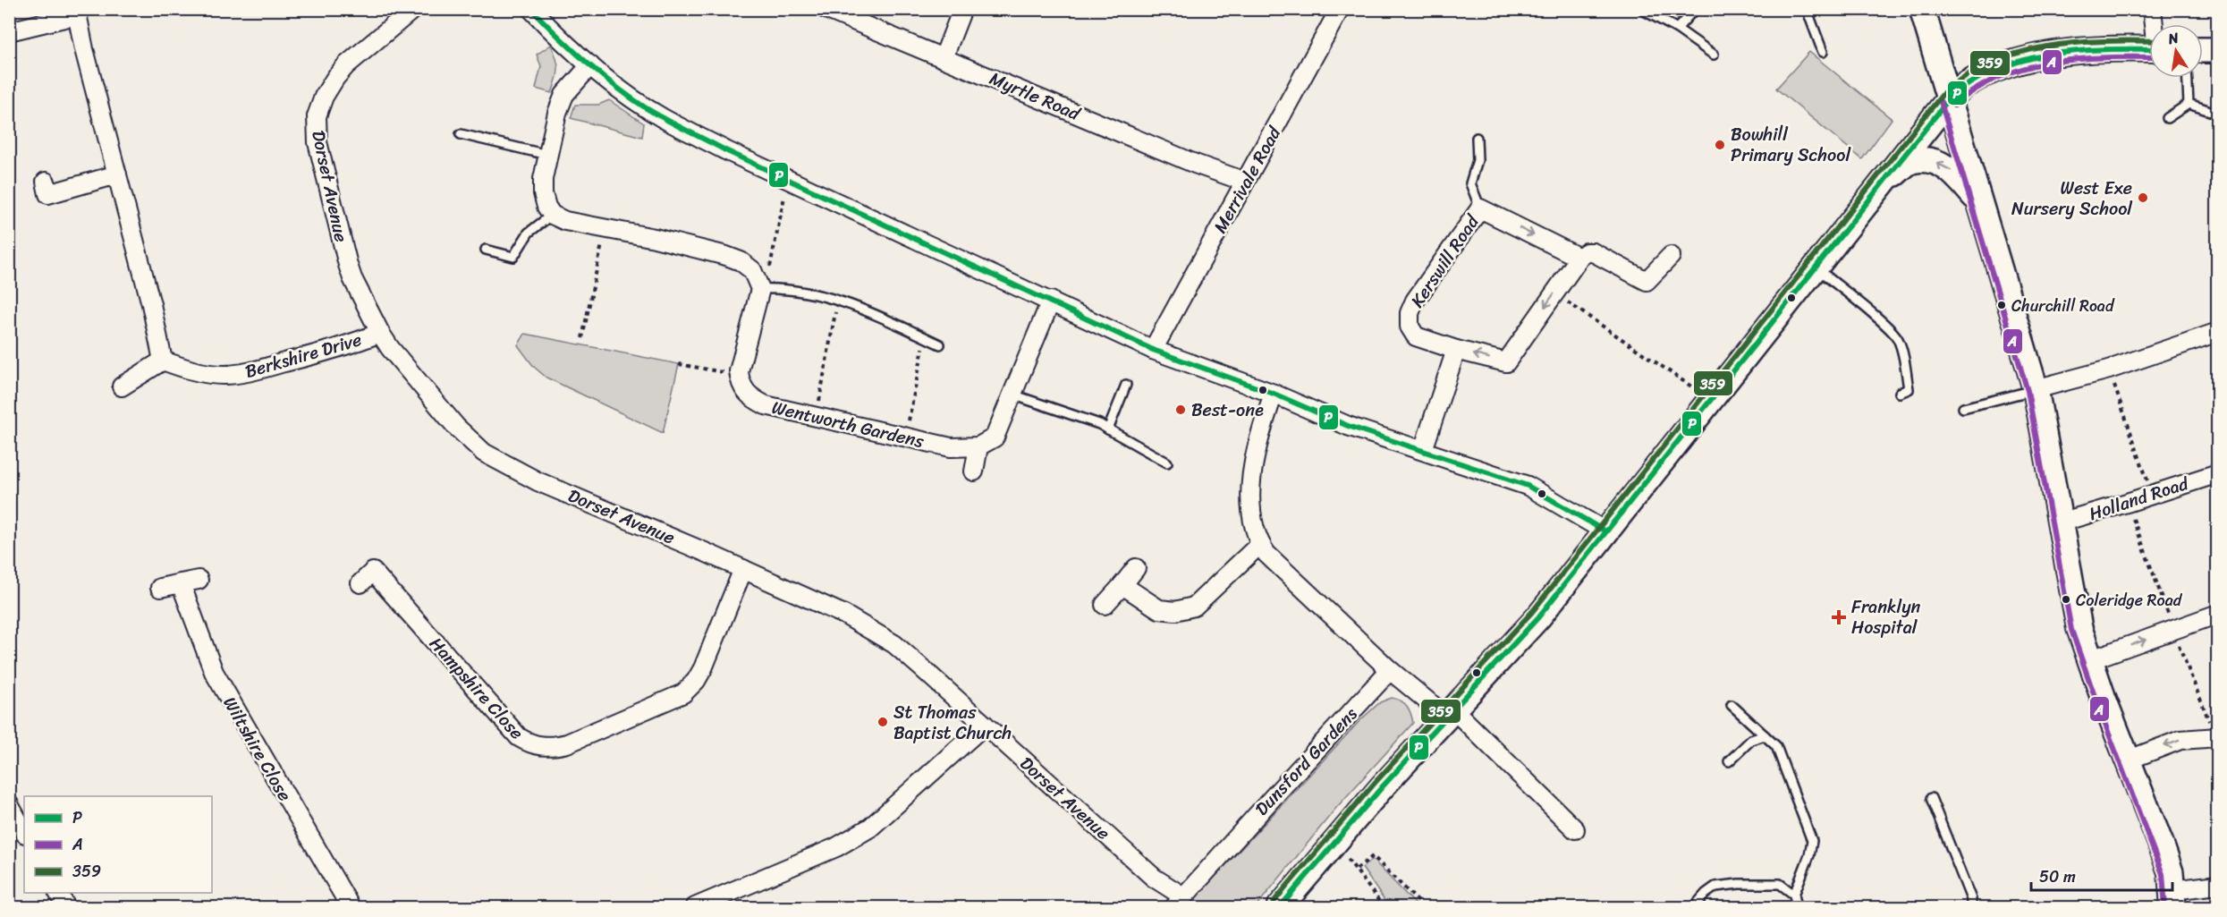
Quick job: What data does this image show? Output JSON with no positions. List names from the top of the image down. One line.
{"streets":{"street":["Myrtle Road","Merrivale Road","Dorset Avenue","Kerswill Road","Berkshire Drive","Wentworth Gardens","Holland Road","Hampshire Close","Wiltshire Close","Dunsford Gardens"]},"crossings":[["Myrtle Road","Merrivale Road"],["Dorset Avenue","Berkshire Drive"],["Dorset Avenue","Hampshire Close"],["Dorset Avenue","Dunsford Gardens"]],"places":{"other":["Bowhill Primary School","West Exe Nursery School","Churchill Road","Best-one","Coleridge Road","St Thomas Baptist Church"],"health":["Franklyn Hospital"]},"lines":["transit line P","transit line 359","transit line A"],"legend":["P","A","359"],"scale_bar":"50 m","north":"top"}
